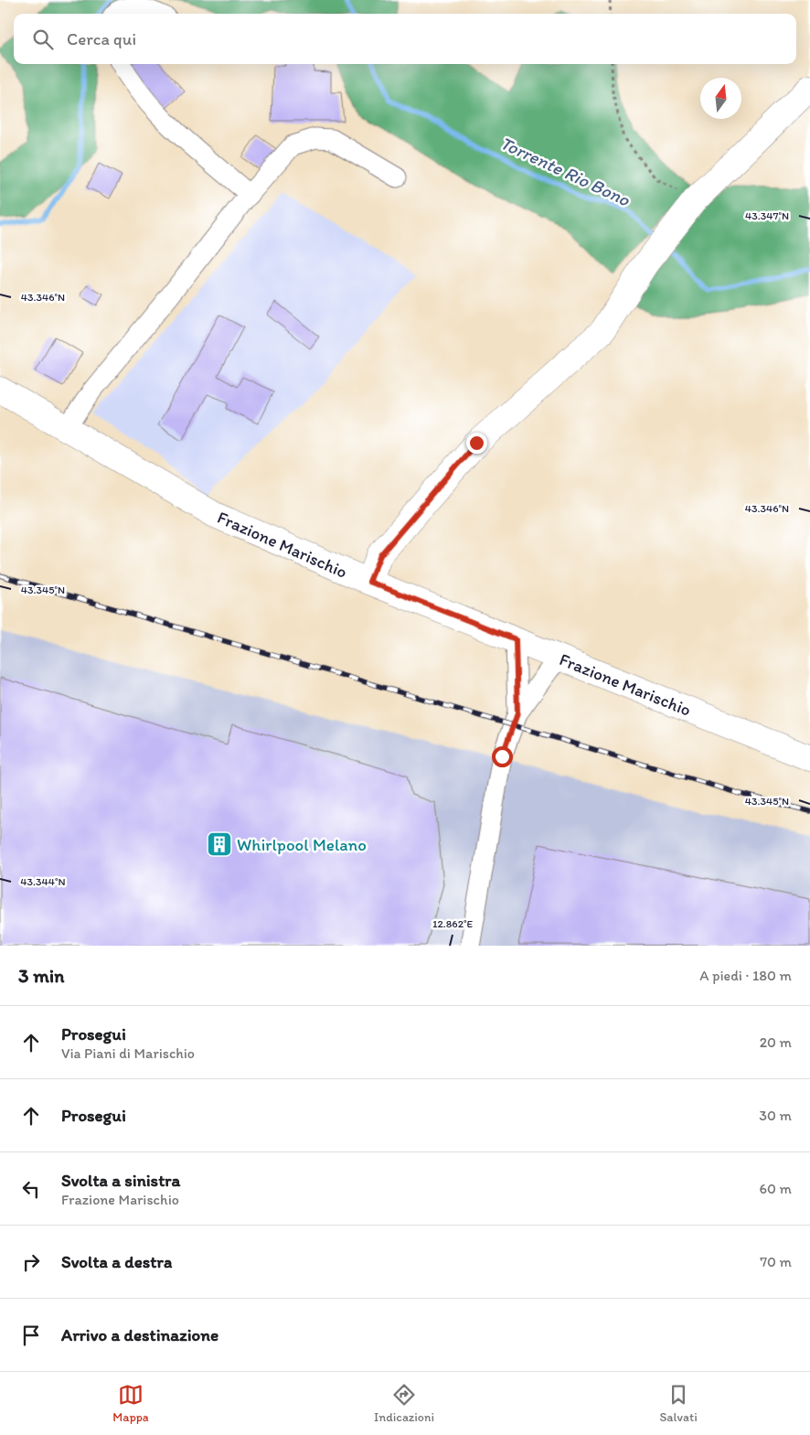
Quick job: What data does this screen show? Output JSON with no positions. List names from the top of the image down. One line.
{"streets":{"main road":["Frazione Marischio"]},"water":["Torrente Rio Bono"],"places":{"building":["Whirlpool Melano"]},"north":"top","page":{"search":"Cerca qui","heading":["3 min","A piedi · 180 m"],"list":[["Prosegui","Via Piani di Marischio","20 m"],["Prosegui","30 m"],["Svolta a sinistra","Frazione Marischio","60 m"],["Svolta a destra","70 m"],"Arrivo a destinazione"],"nav":["Mappa","Indicazioni","Salvati"]},"coordinates":["43.347°N","43.346°N","43.345°N","43.344°N","12.862°E"]}
